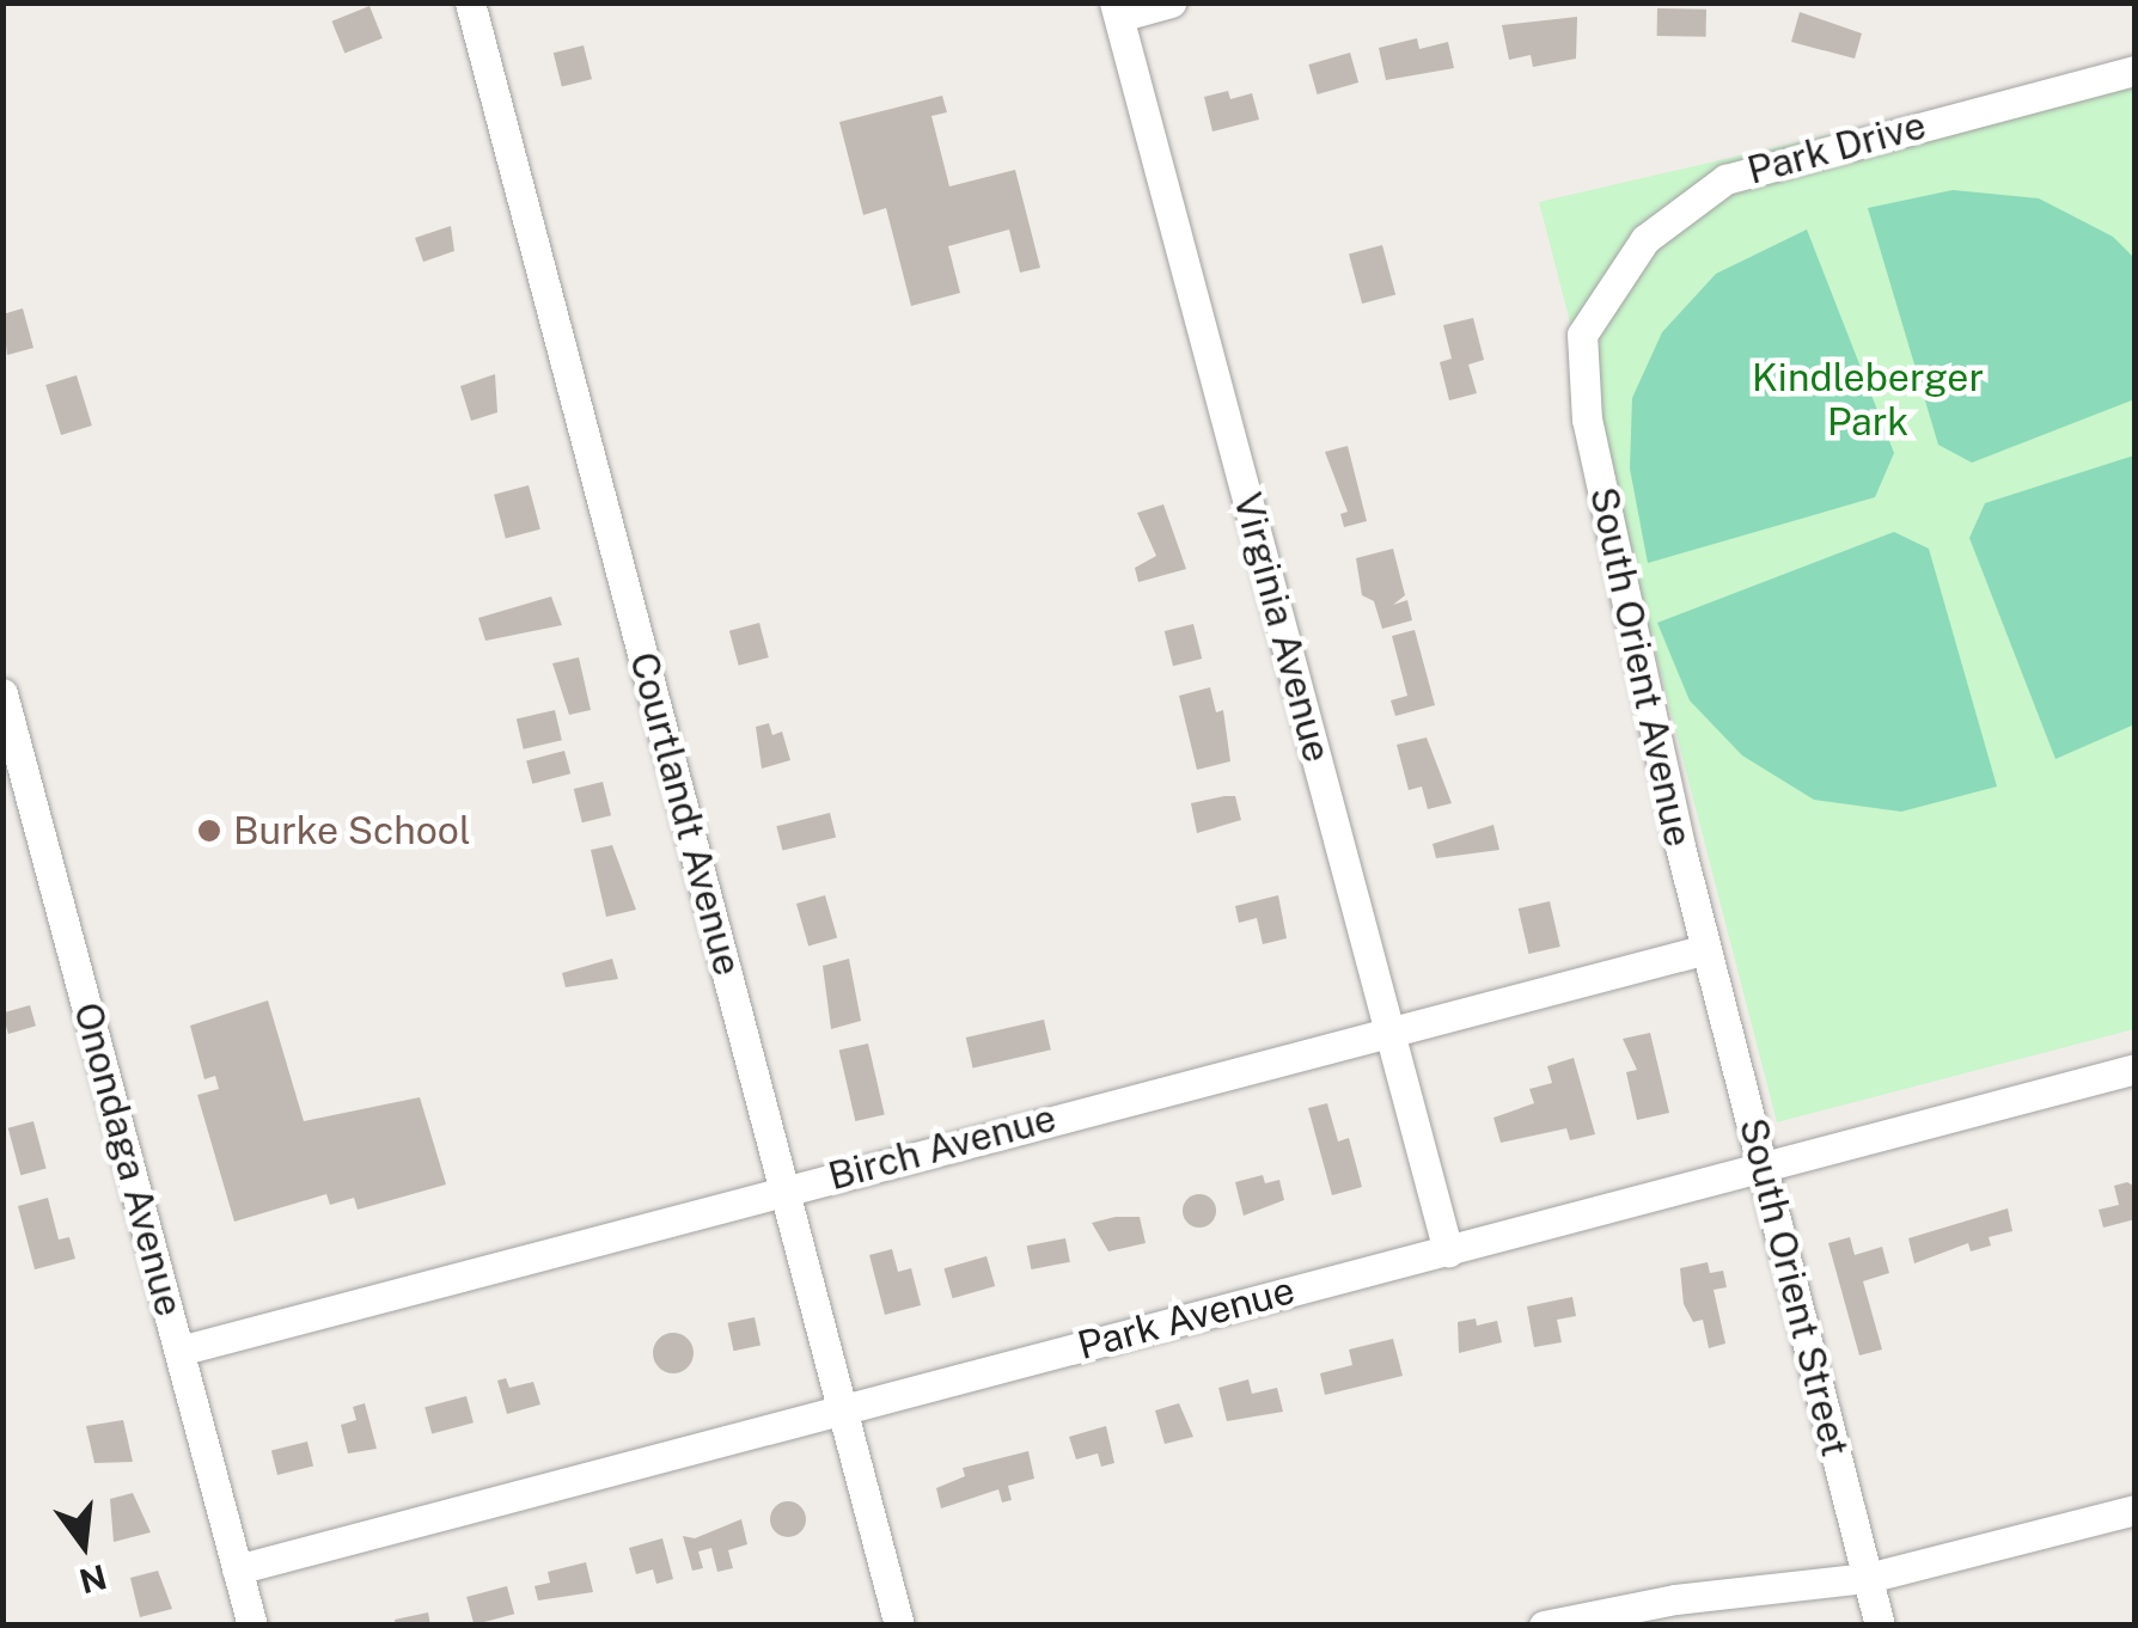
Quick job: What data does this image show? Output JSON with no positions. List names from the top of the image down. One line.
{"streets":{"street":["Park Drive","Virginia Avenue","South Orient Avenue","Courtlandt Avenue","Birch Avenue","Onondaga Avenue","South Orient Street","Park Avenue"]},"crossings":[["Park Drive","South Orient Avenue"],["Virginia Avenue","Birch Avenue"],["Virginia Avenue","Park Avenue"],["South Orient Avenue","Birch Avenue"],["South Orient Avenue","South Orient Street"],["Courtlandt Avenue","Birch Avenue"],["Courtlandt Avenue","Park Avenue"],["Birch Avenue","Onondaga Avenue"],["Birch Avenue","South Orient Street"],["Onondaga Avenue","Park Avenue"],["South Orient Street","Park Avenue"]],"parks":["Kindleberger Park"],"places":["Burke School"],"north":"bottom"}
